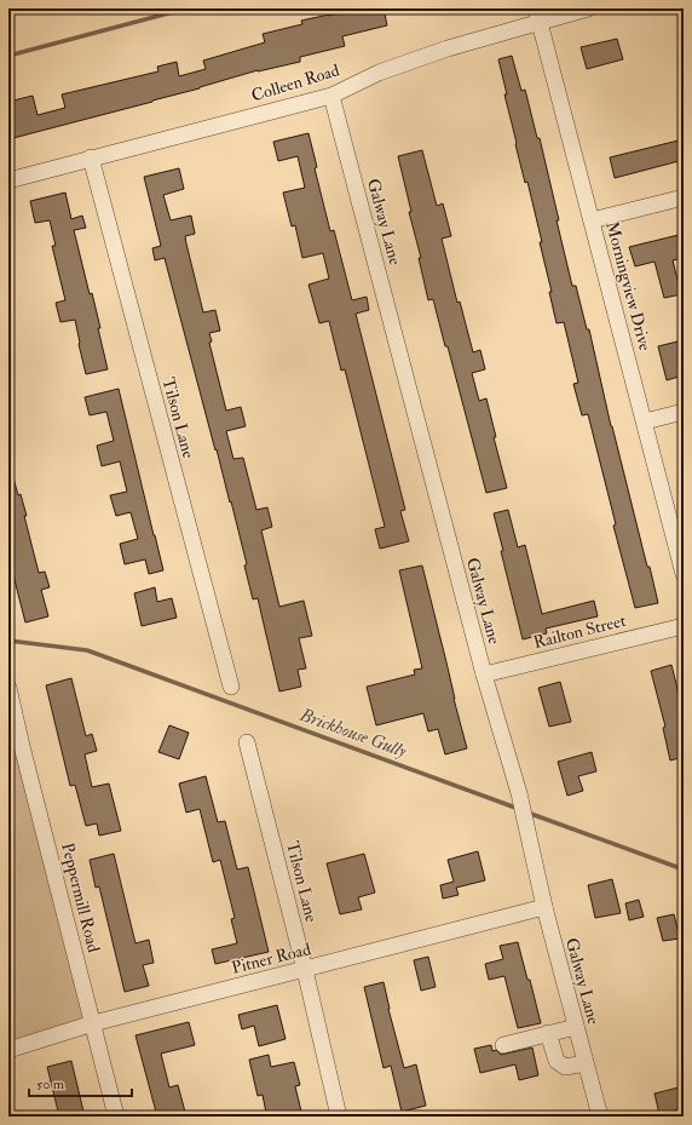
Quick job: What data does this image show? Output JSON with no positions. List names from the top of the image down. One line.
{"streets":{"street":["Colleen Road","Galway Lane","Morningview Drive","Tilson Lane","Railton Street","Peppermill Road","Pitner Road"]},"crossings":[["Colleen Road","Galway Lane"],["Colleen Road","Morningview Drive"],["Colleen Road","Tilson Lane"],["Galway Lane","Railton Street"],["Galway Lane","Pitner Road"],["Tilson Lane","Pitner Road"],["Peppermill Road","Pitner Road"]],"water":["Brickhouse Gully"],"scale_bar":"50 m"}
